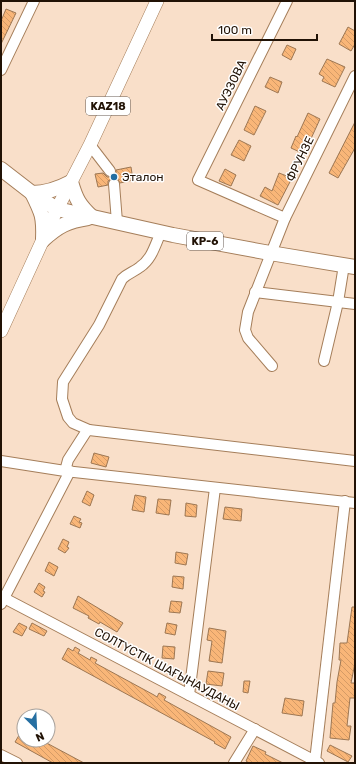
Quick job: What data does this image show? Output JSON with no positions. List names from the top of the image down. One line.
{"streets":{"highway":["KP-6"],"main road":["KAZ18"],"street":["АУЭЗОВА","ФРУНЗЕ","СОЛТҮСТІК ШАҒЫНАУДАНЫ"]},"crossings":[["АУЭЗОВА","ФРУНЗЕ"],["KAZ18","KP-6"],["ФРУНЗЕ","KP-6"]],"places":["Эталон"],"scale_bar":"100 m","north":"bottom right"}
